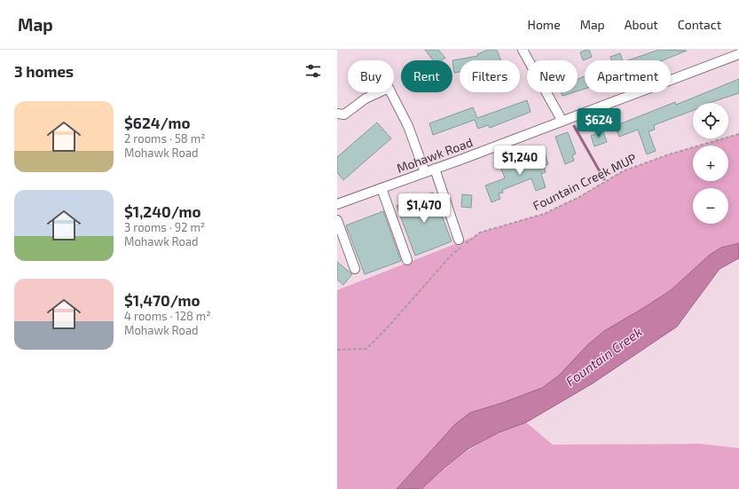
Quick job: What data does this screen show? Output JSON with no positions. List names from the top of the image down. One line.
{"streets":{"street":["Mohawk Road"],"path":["Fountain Creek MUP"]},"water":["Fountain Creek"],"page":{"header":"Map","nav":["Home","Map","About","Contact"],"heading":"3 homes","chip":["Buy","Rent","Filters","New","Apartment"],"list":[{"name":"$624/mo","note":"2 rooms · 58 m² · Mohawk Road"},{"name":"$1,240/mo","note":"3 rooms · 92 m² · Mohawk Road"},{"name":"$1,470/mo","note":"4 rooms · 128 m² · Mohawk Road"}],"map_buttons":["+","−"],"price":["$624","$1,240","$1,470"]}}
